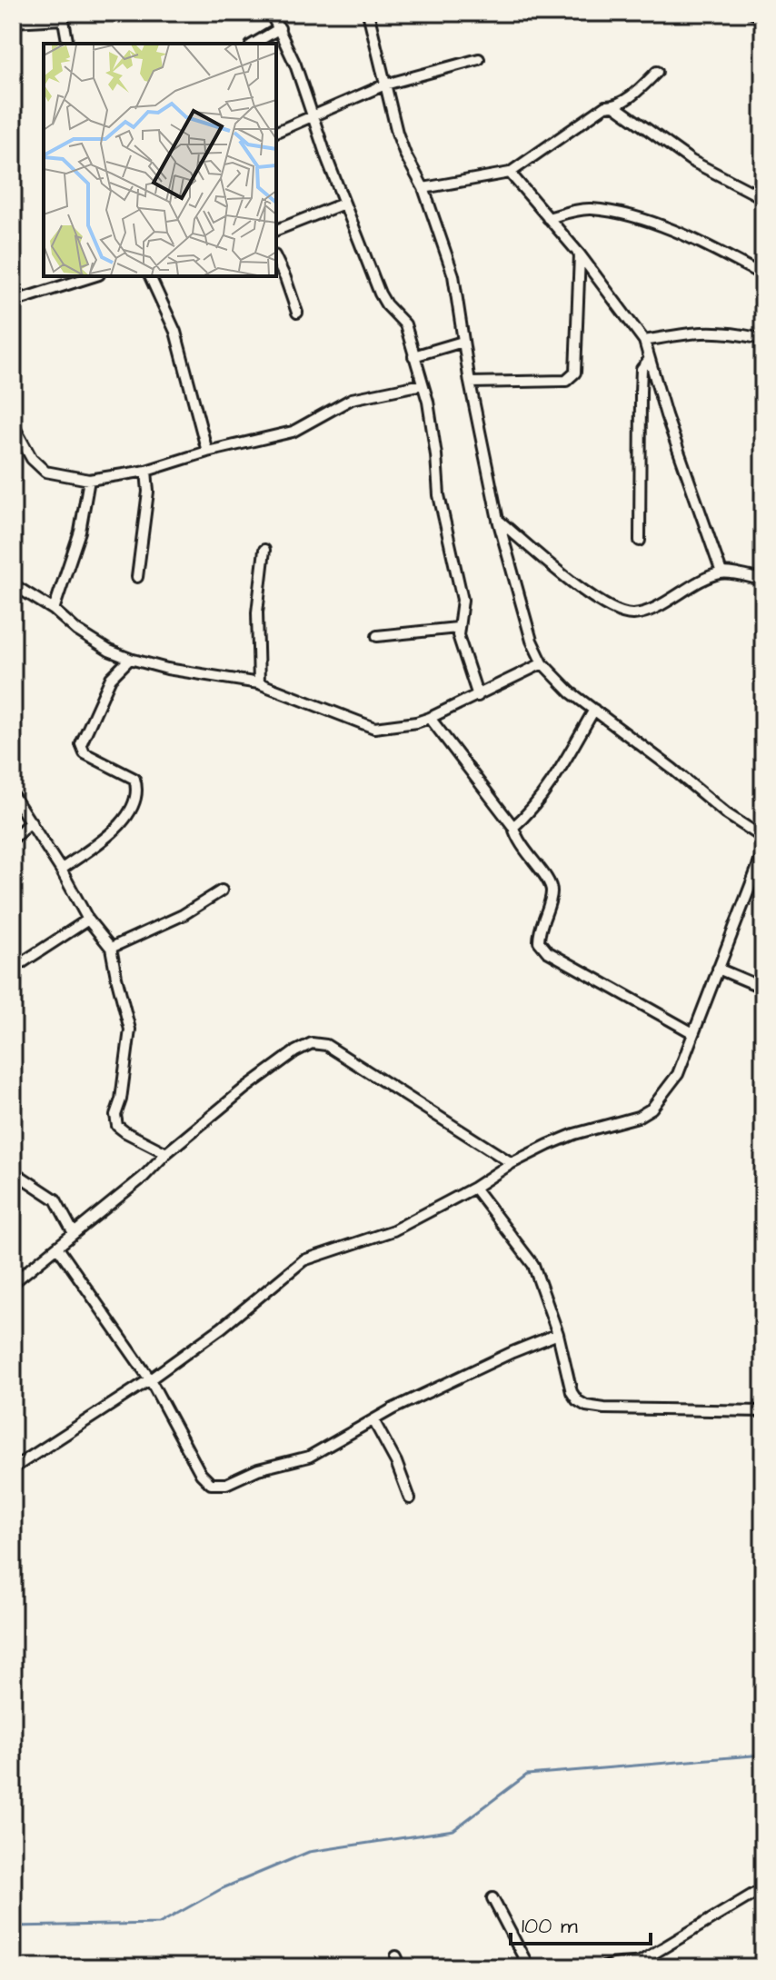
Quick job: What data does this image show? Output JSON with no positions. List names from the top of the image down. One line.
{"scale_bar":"100 m"}
